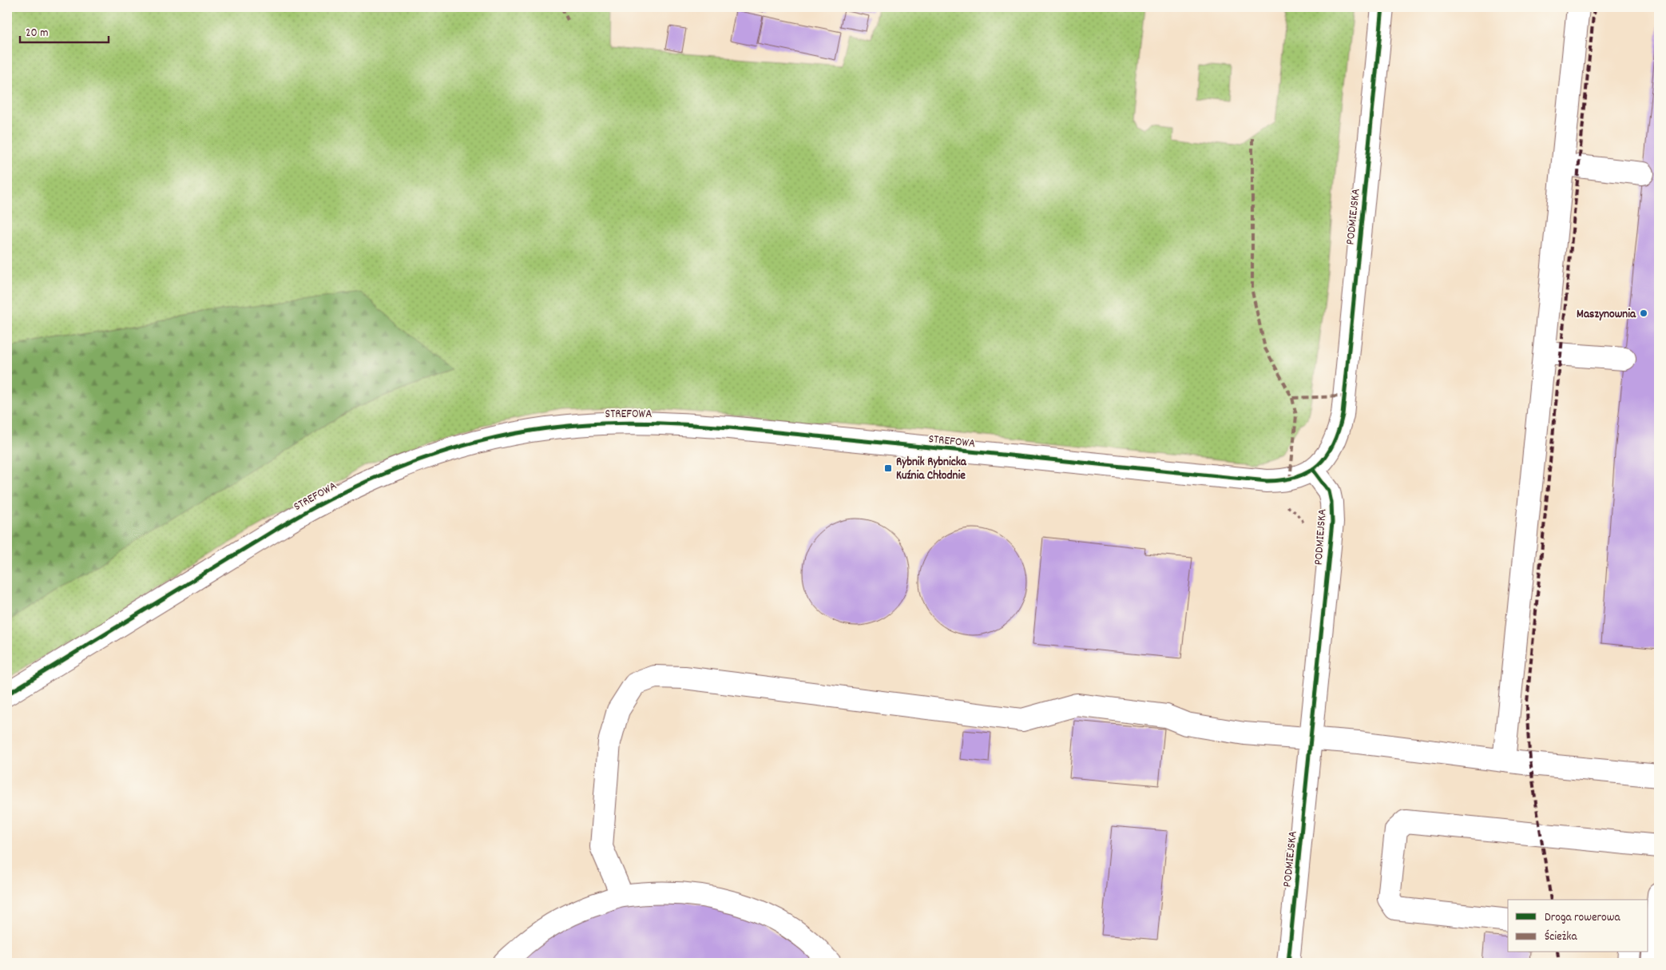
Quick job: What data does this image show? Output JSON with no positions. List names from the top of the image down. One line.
{"streets":{"street":["PODMIEJSKA","STREFOWA"]},"crossings":[["PODMIEJSKA","STREFOWA"]],"places":{"other":["Maszynownia"],"transit":["Rybnik Rybnicka Kuźnia Chłodnie"]},"legend":["Droga rowerowa","Ścieżka"],"scale_bar":"20 m"}
